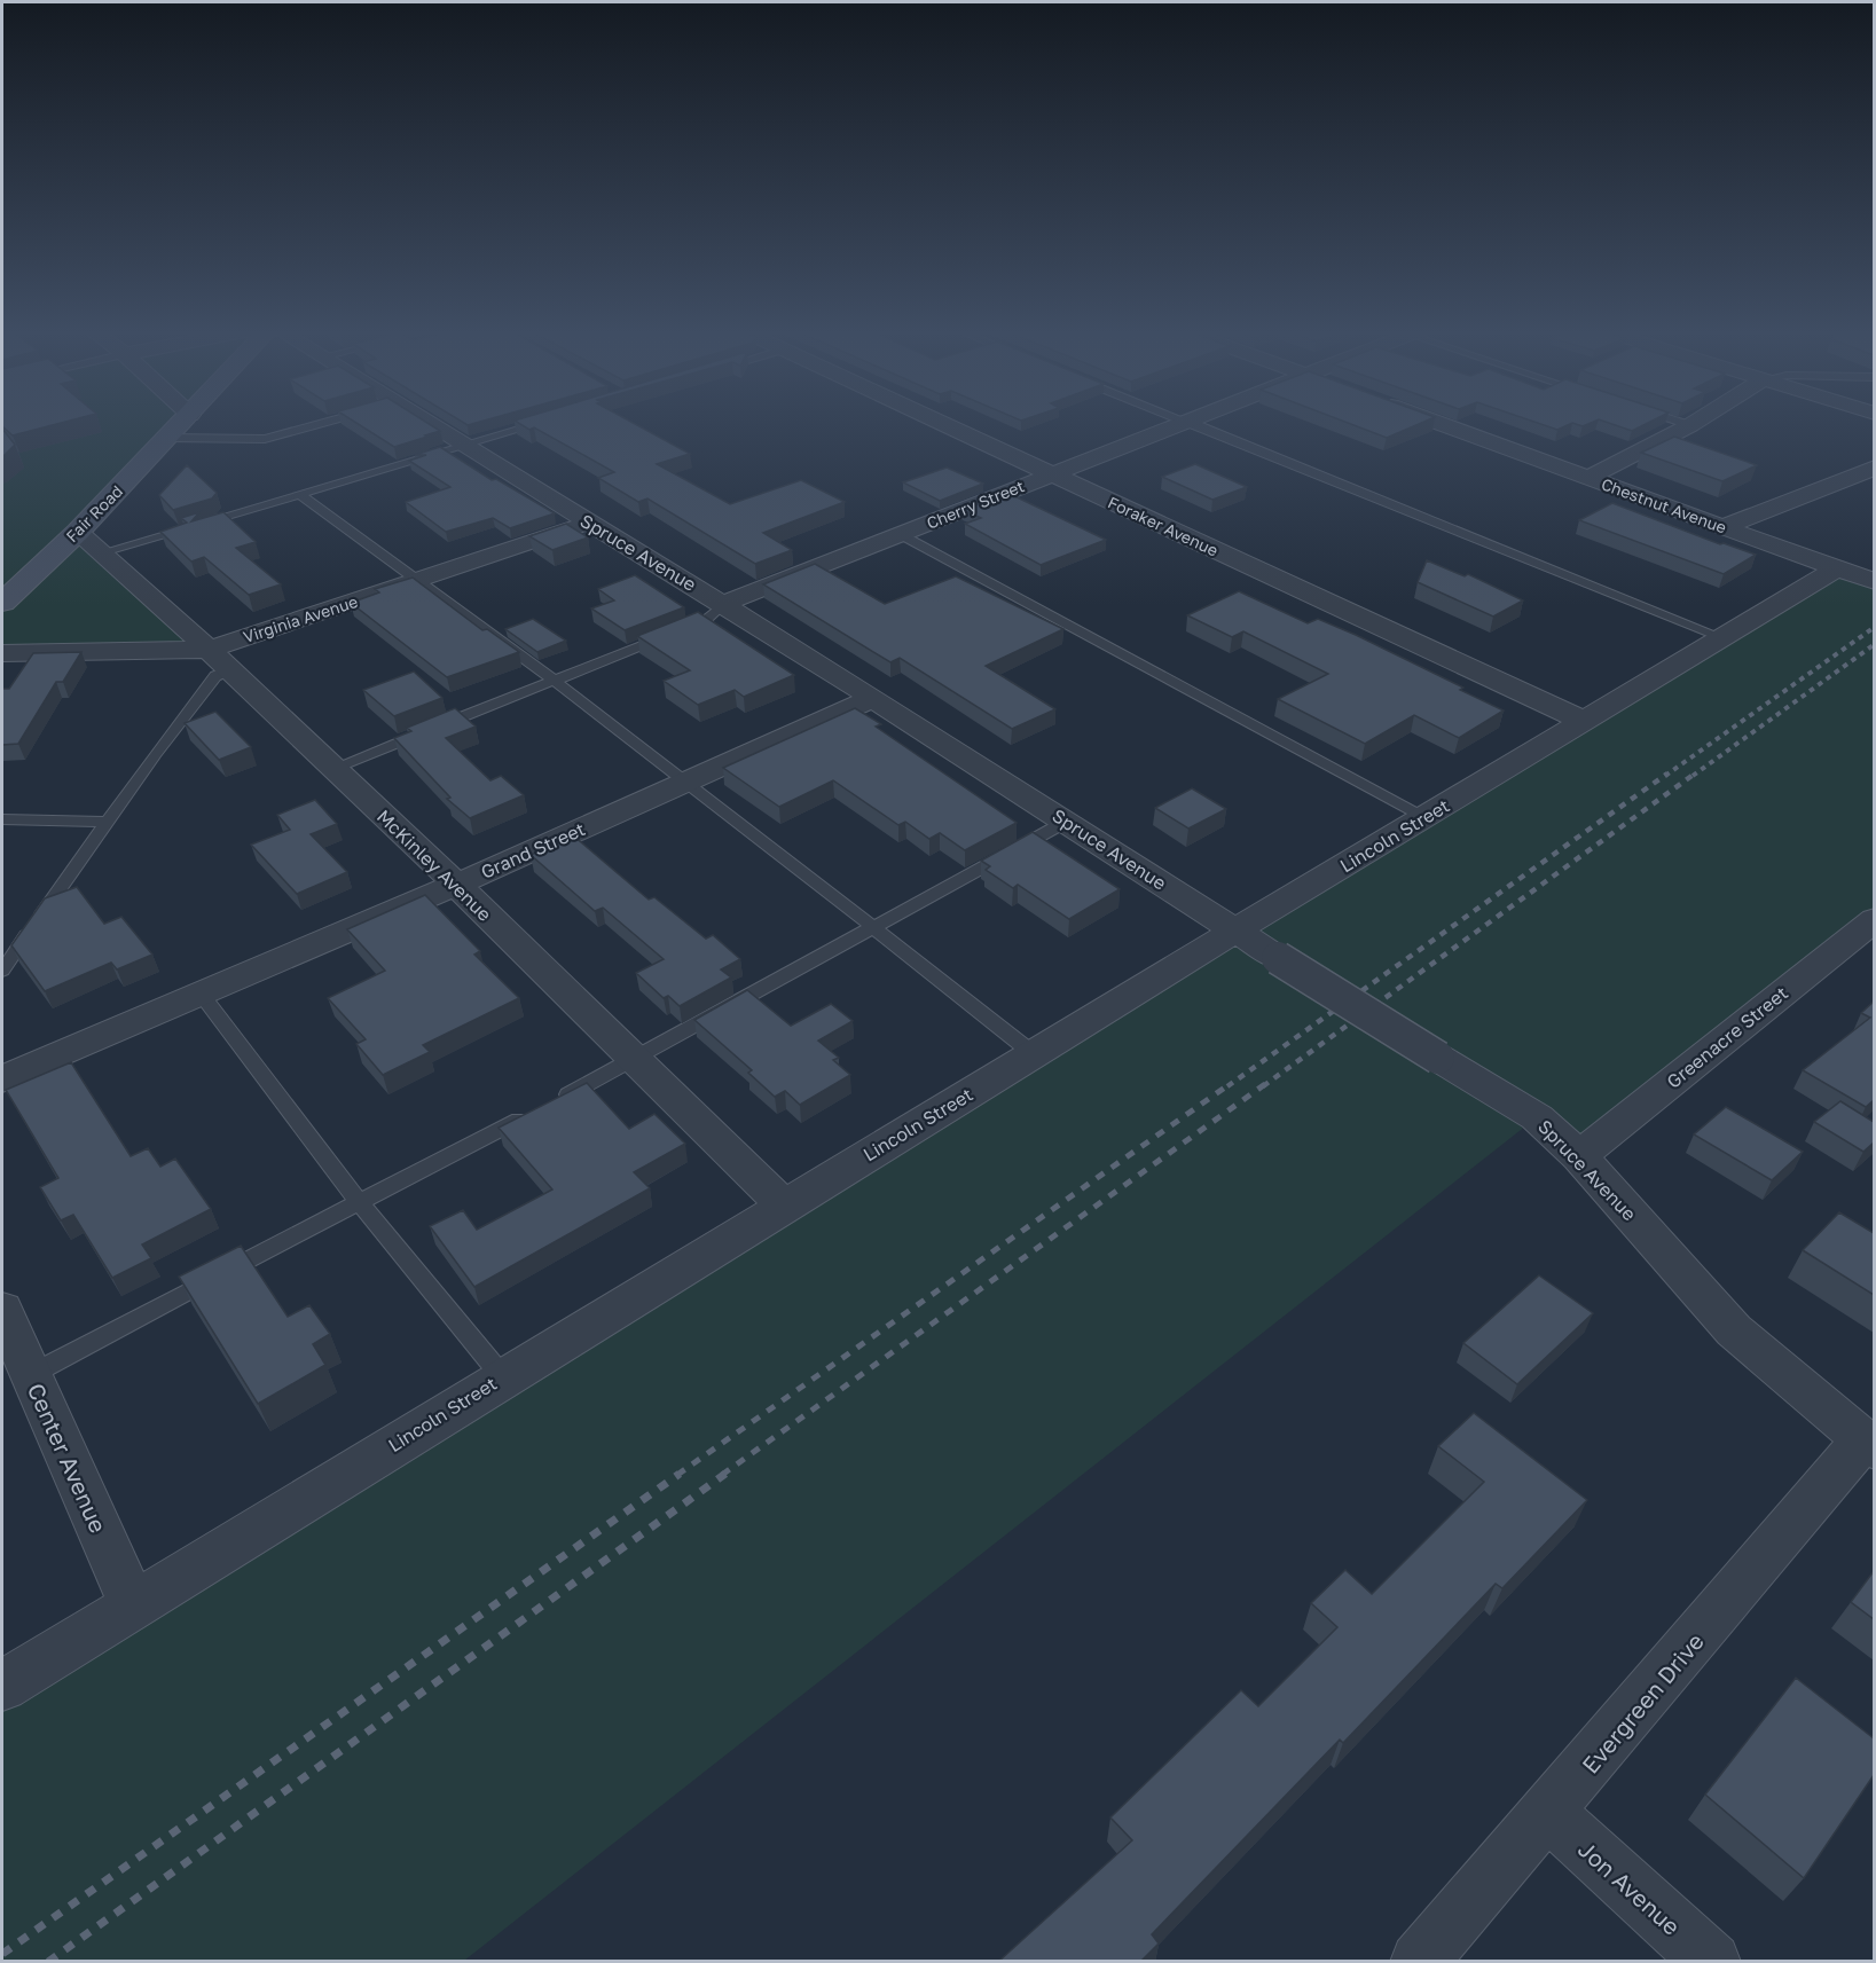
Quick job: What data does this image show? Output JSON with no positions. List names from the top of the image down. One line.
{"streets":{"main road":["Fair Road"],"street":["Cherry Street","Chestnut Avenue","Foraker Avenue","Spruce Avenue","Virginia Avenue","Lincoln Street","Grand Street","McKinley Avenue","Greenacre Street","Center Avenue","Evergreen Drive","Jon Avenue"]},"crossings":[["Cherry Street","Foraker Avenue"],["Cherry Street","Spruce Avenue"],["Chestnut Avenue","Lincoln Street"],["Fair Road","McKinley Avenue"],["Foraker Avenue","Lincoln Street"],["Spruce Avenue","Virginia Avenue"],["Spruce Avenue","Lincoln Street"],["Spruce Avenue","Grand Street"],["Spruce Avenue","Greenacre Street"],["Spruce Avenue","Evergreen Drive"],["Virginia Avenue","McKinley Avenue"],["Lincoln Street","McKinley Avenue"],["Lincoln Street","Center Avenue"],["Grand Street","McKinley Avenue"],["Evergreen Drive","Jon Avenue"]]}
